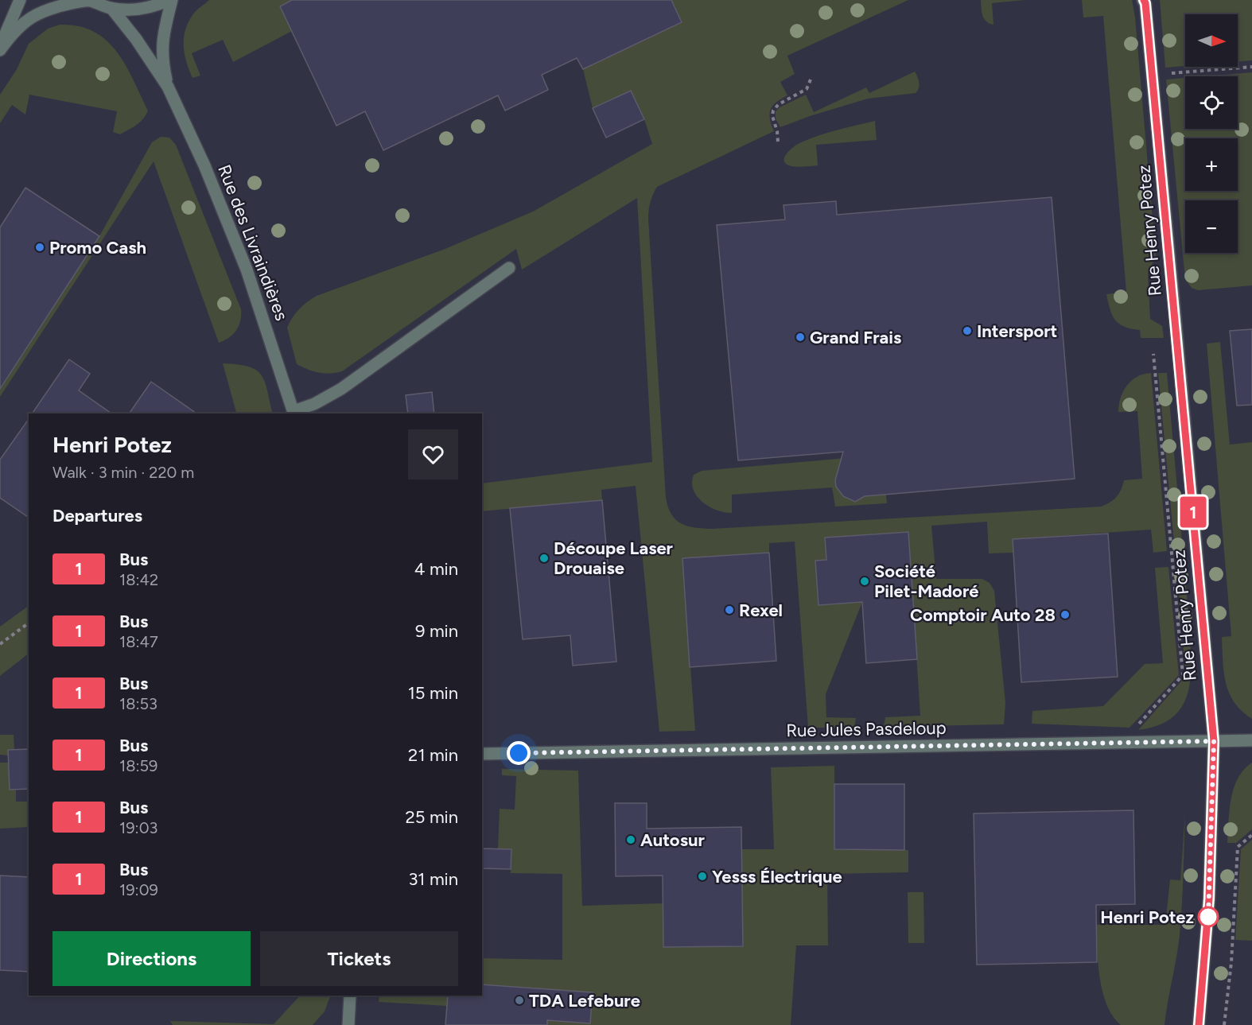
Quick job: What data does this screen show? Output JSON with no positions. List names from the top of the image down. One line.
{"streets":{"street":["Rue Henry Potez","Rue des Livraindières","Rue Jules Pasdeloup"]},"crossings":[["Rue Henry Potez","Rue Jules Pasdeloup"]],"places":["Promo Cash","Intersport","Grand Frais","Découpe Laser Drouaise","Société Pilet-Madoré","Rexel","Comptoir Auto 28","Autosur","Yesss Électrique","Henri Potez","TDA Lefebure"],"lines":["bus line 1"],"north":"right","page":{"on_map":"1","map_buttons":["+","−"],"heading":[["Henri Potez","Walk · 3 min · 220 m"],"Departures"],"list":[{"mark":"1","name":"Bus","note":"18:42","value":"4 min"},{"mark":"1","name":"Bus","note":"18:47","value":"9 min"},{"mark":"1","name":"Bus","note":"18:53","value":"15 min"},{"mark":"1","name":"Bus","note":"18:59","value":"21 min"},{"mark":"1","name":"Bus","note":"19:03","value":"25 min"},{"mark":"1","name":"Bus","note":"19:09","value":"31 min"}],"buttons":["Directions","Tickets"]}}
